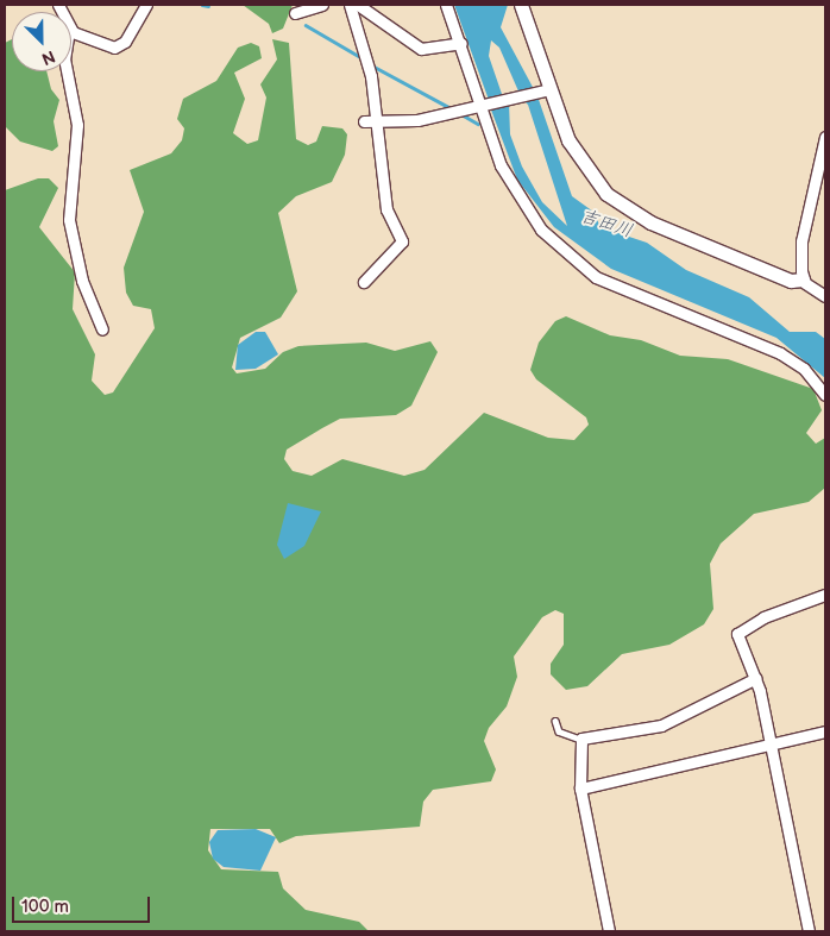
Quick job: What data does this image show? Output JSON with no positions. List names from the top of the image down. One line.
{"water":["吉田川"],"scale_bar":"100 m","north":"bottom right"}
